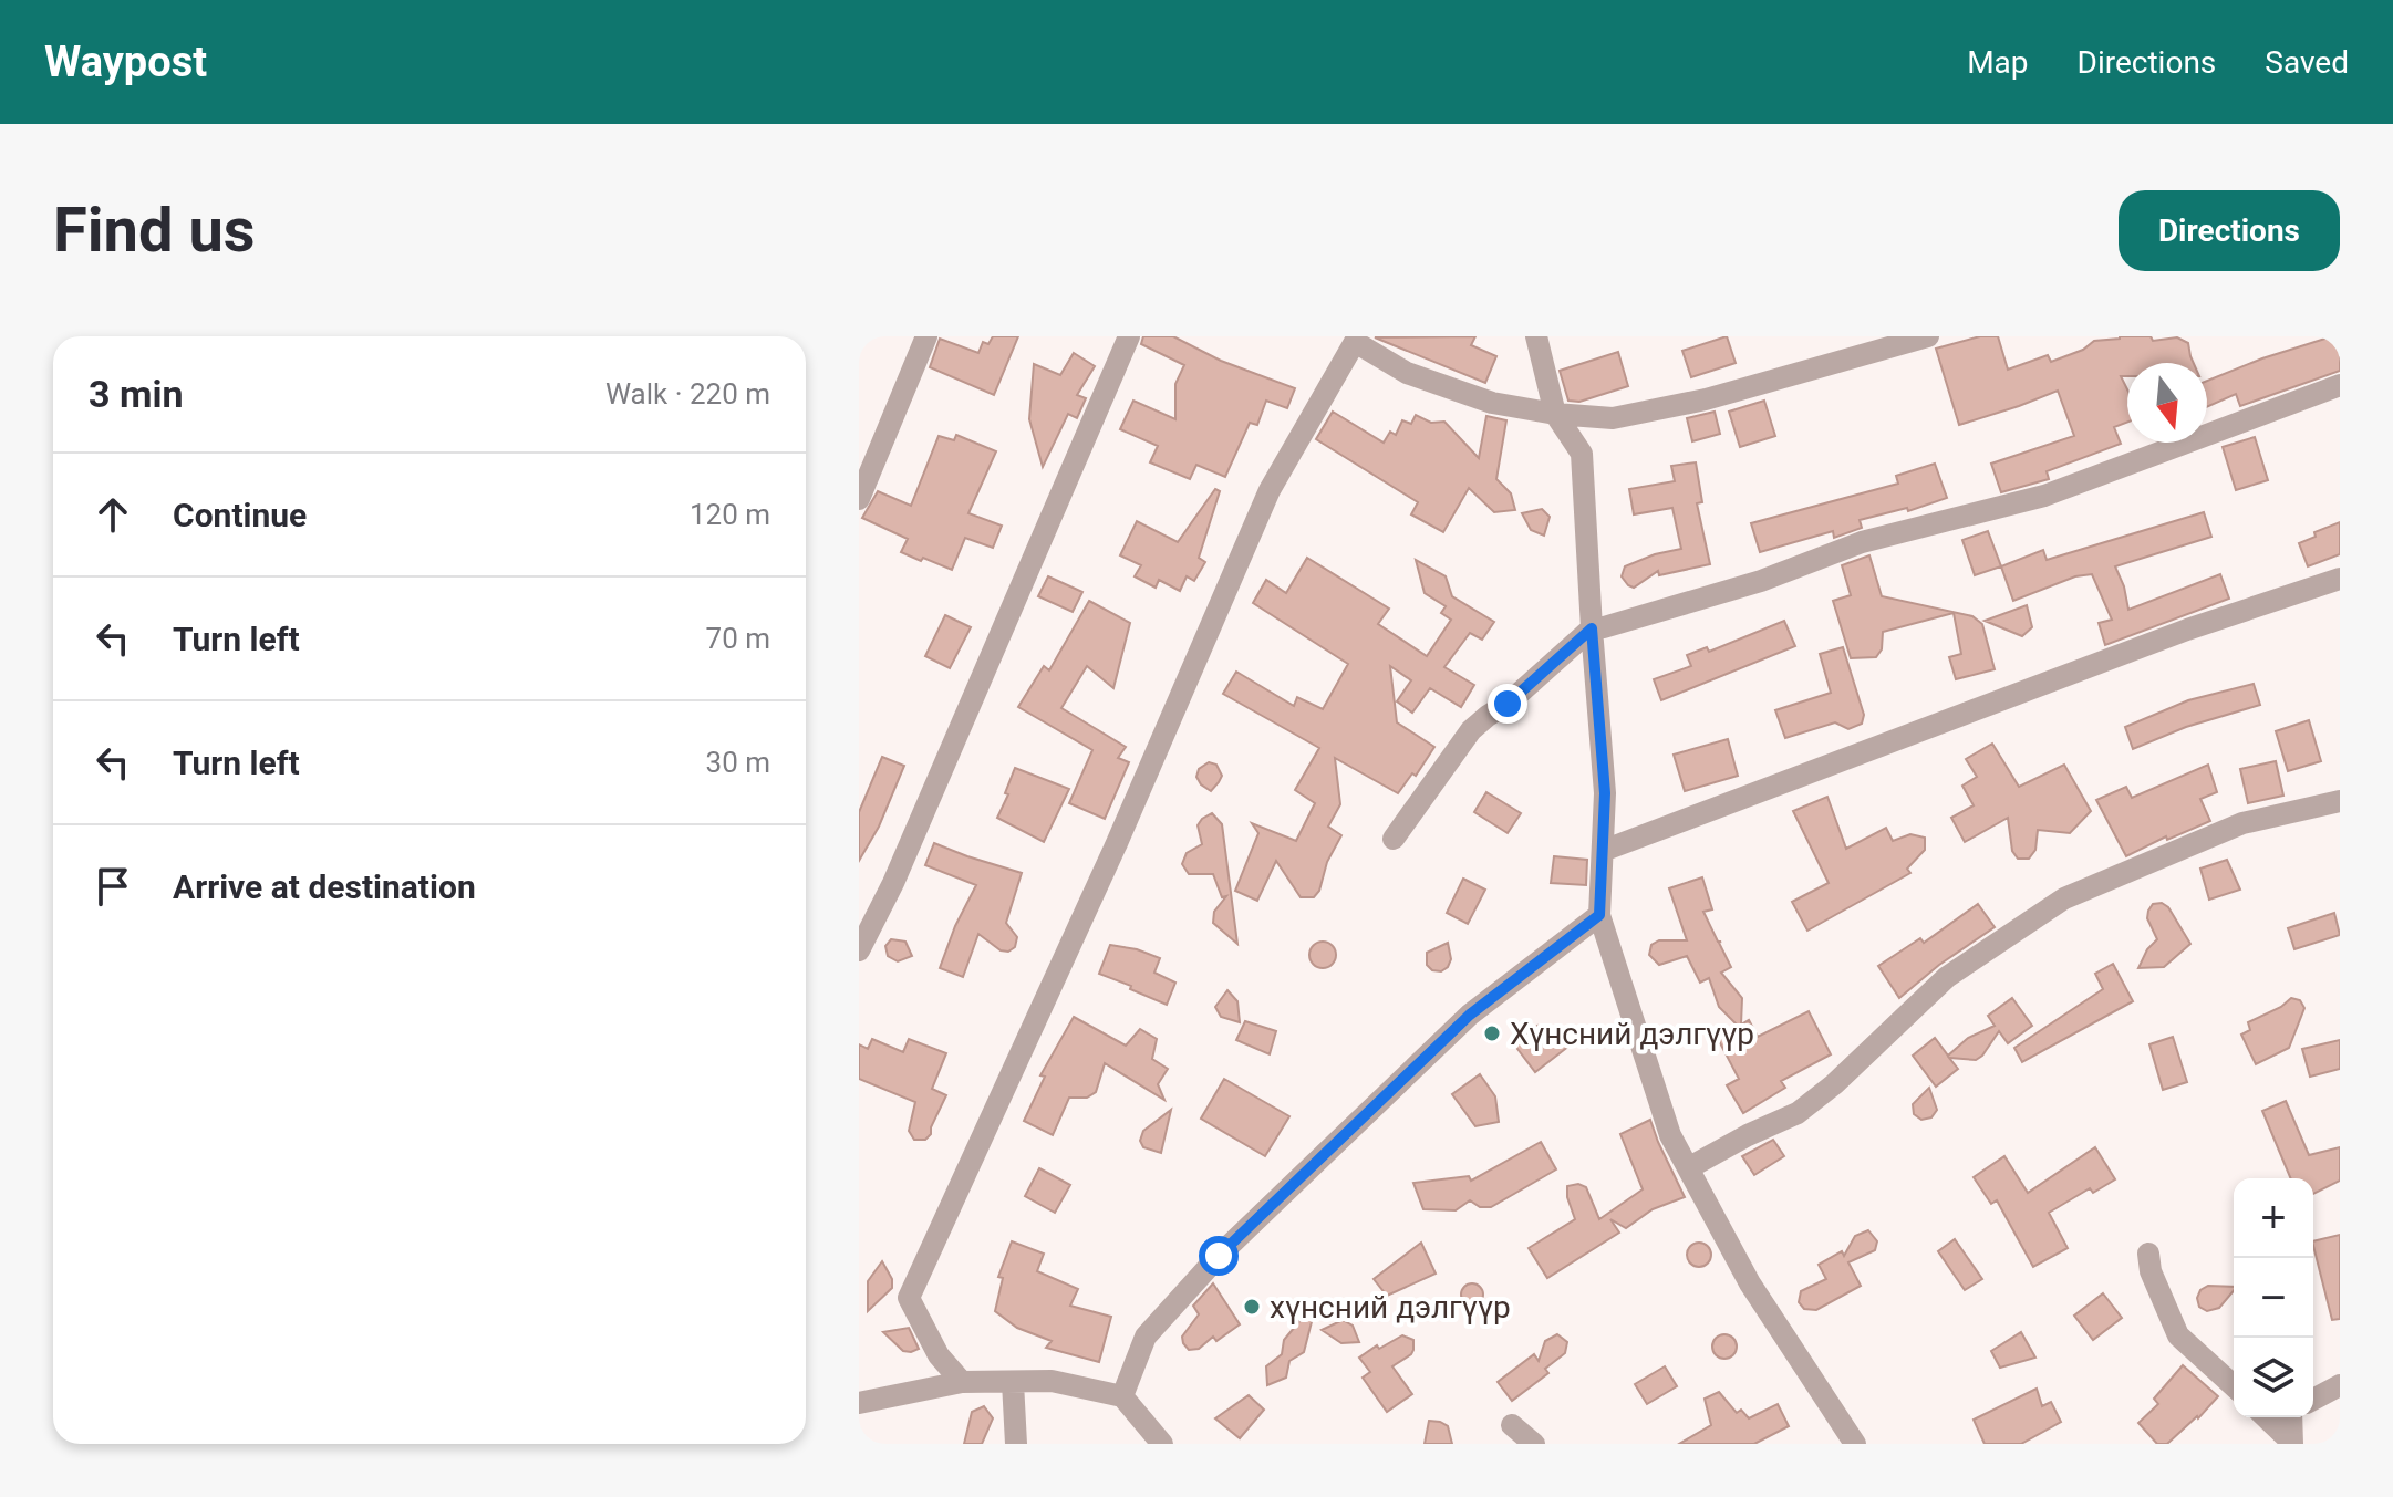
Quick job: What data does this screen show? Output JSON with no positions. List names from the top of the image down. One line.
{"places":["Хүнсний дэлгүүр","хүнсний дэлгүүр"],"north":"bottom","page":{"header":"Waypost","nav":["Map","Directions","Saved"],"buttons":"Directions","title":"Find us","heading":["3 min","Walk · 220 m"],"list":[["Continue","120 m"],["Turn left","70 m"],["Turn left","30 m"],"Arrive at destination"],"map_buttons":["+","−"]}}
